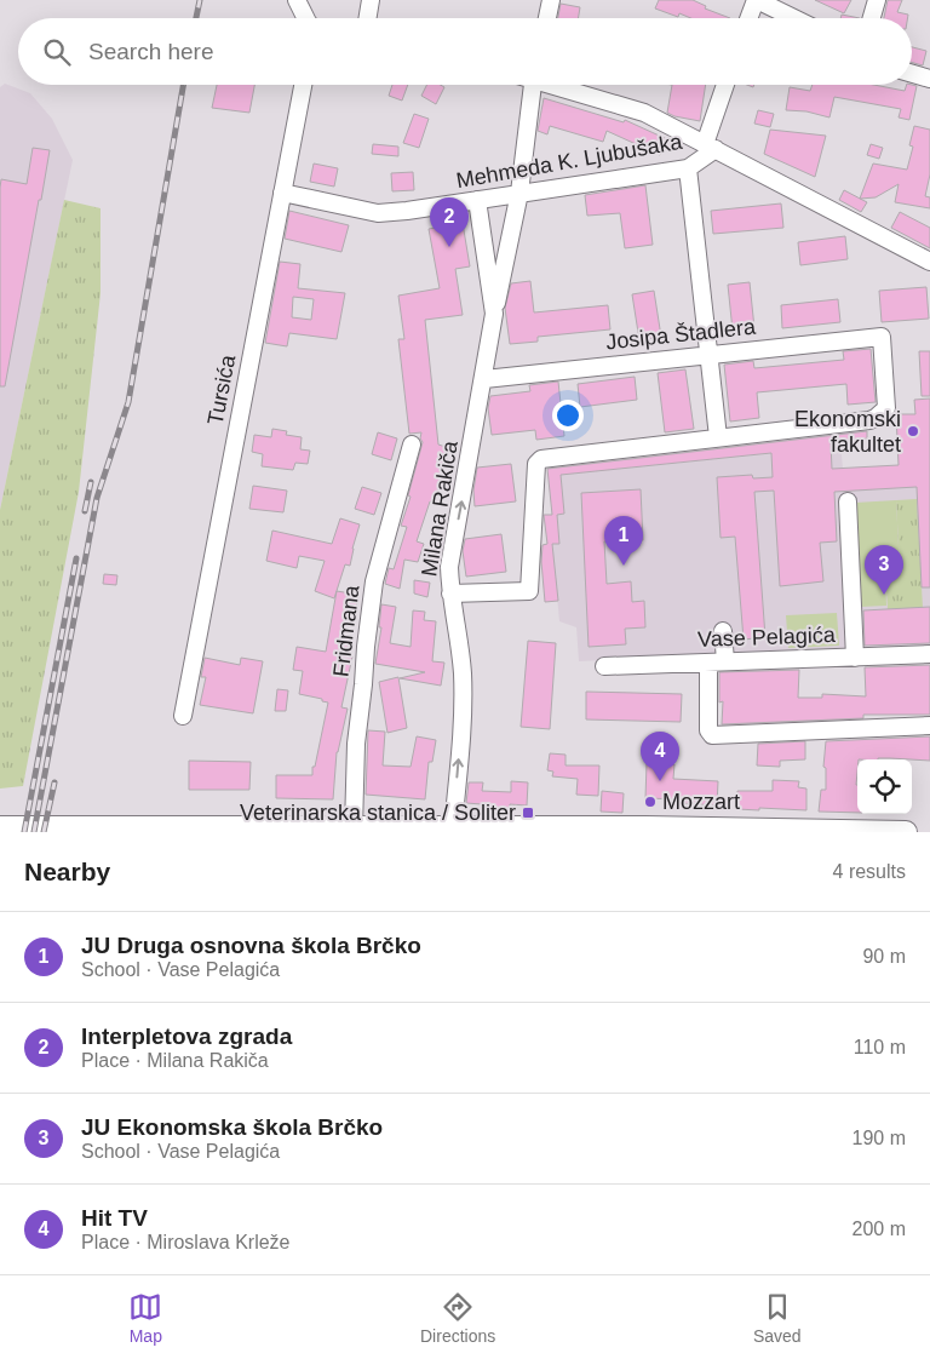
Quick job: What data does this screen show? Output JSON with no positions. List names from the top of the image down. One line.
{"streets":{"street":["Mehmeda K. Ljubušaka","Josipa Štadlera","Tursića","Milana Rakiča","Fridmana","Vase Pelagića"]},"crossings":[["Mehmeda K. Ljubušaka","Tursića"],["Mehmeda K. Ljubušaka","Milana Rakiča"],["Josipa Štadlera","Milana Rakiča"]],"one_way":["Milana Rakiča"],"places":{"other":["Ekonomski fakultet","Mozzart"],"transit":["Veterinarska stanica / Soliter"]},"page":{"search":"Search here","pins":["2","1","3","4"],"heading":["Nearby","4 results"],"list":[{"mark":"1","name":"JU Druga osnovna škola Brčko","note":"School · Vase Pelagića","value":"90 m"},{"mark":"2","name":"Interpletova zgrada","note":"Place · Milana Rakiča","value":"110 m"},{"mark":"3","name":"JU Ekonomska škola Brčko","note":"School · Vase Pelagića","value":"190 m"},{"mark":"4","name":"Hit TV","note":"Place · Miroslava Krleže","value":"200 m"}],"nav":["Map","Directions","Saved"]}}
